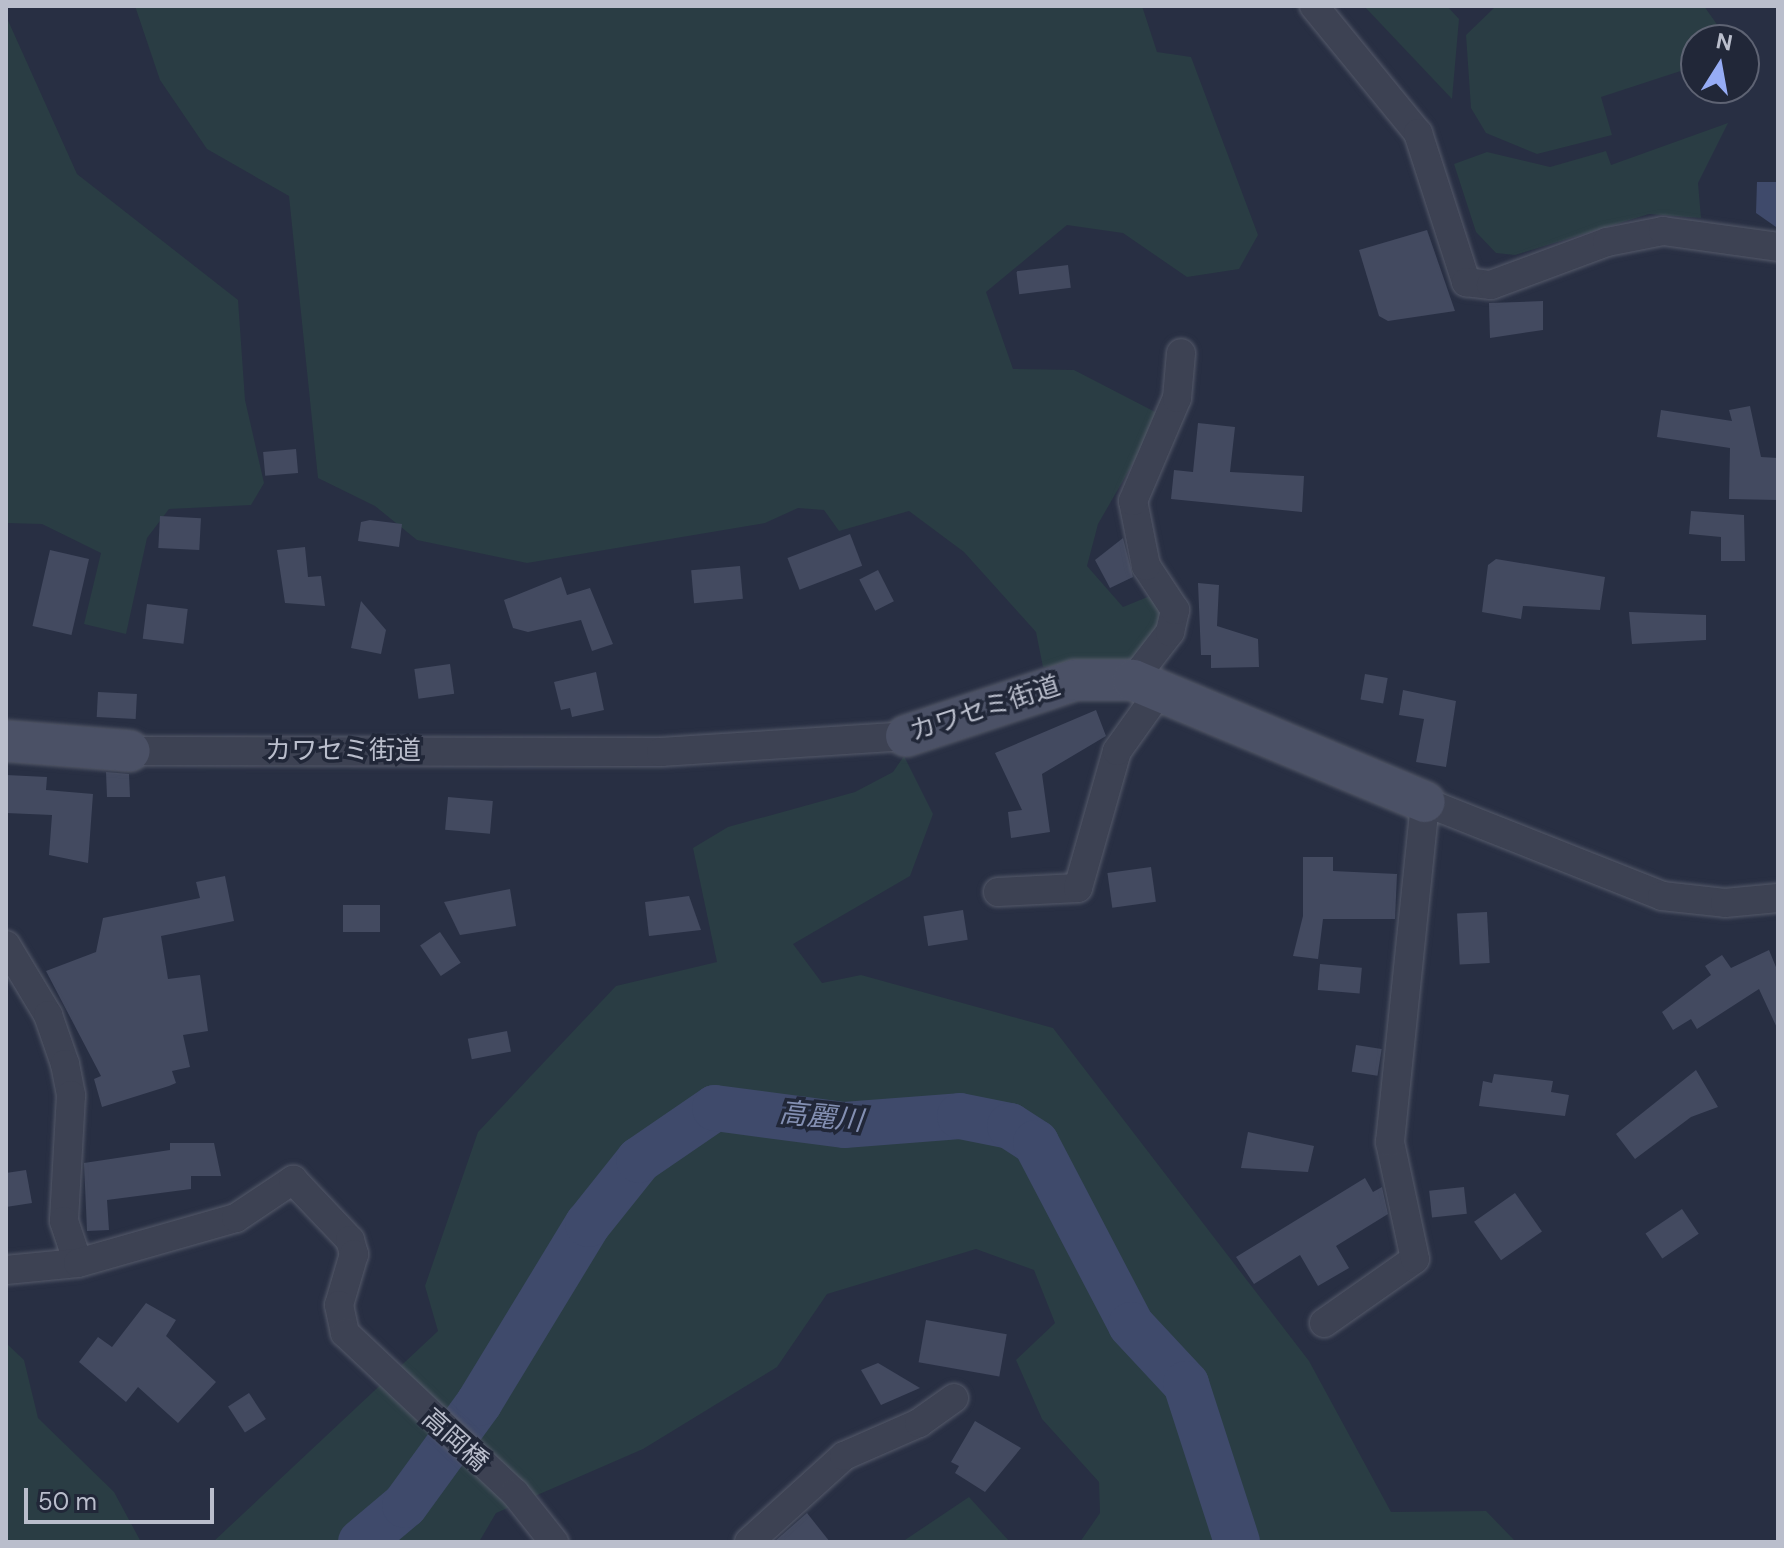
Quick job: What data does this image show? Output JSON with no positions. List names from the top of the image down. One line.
{"streets":{"street":["カワセミ街道","高岡橋"]},"water":["高麗川"],"scale_bar":"50 m","north":"top"}
